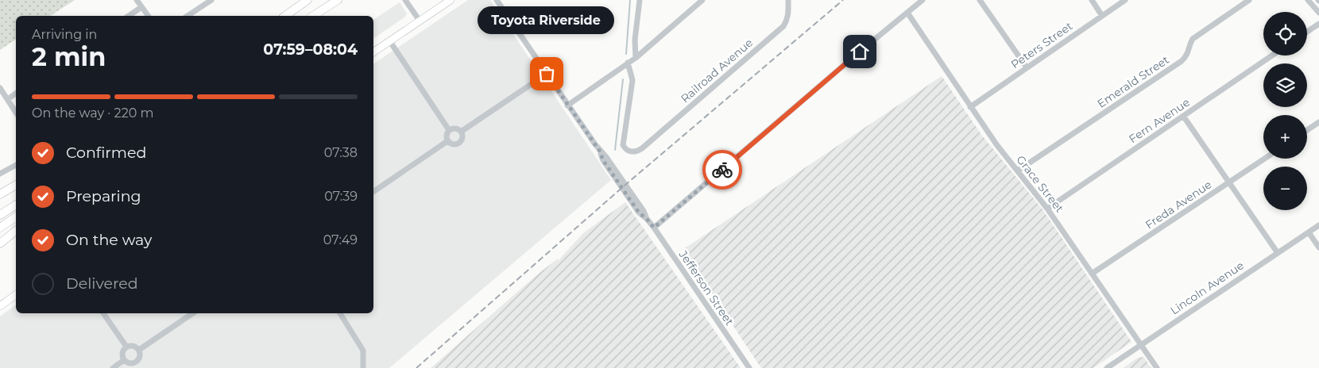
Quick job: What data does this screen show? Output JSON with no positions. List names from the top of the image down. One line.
{"streets":{"street":["Peters Street","Railroad Avenue","Emerald Street","Fern Avenue","Grace Street","Freda Avenue","Jefferson Street","Lincoln Avenue"]},"crossings":[["Peters Street","Grace Street"],["Emerald Street","Grace Street"],["Fern Avenue","Grace Street"],["Grace Street","Freda Avenue"],["Grace Street","Lincoln Avenue"]],"places":["Toyota Riverside"],"page":{"bubble":"Toyota Riverside","map_buttons":["+","−"],"heading":["2 min","Arriving in","07:59–08:04"],"bar":"On the way · 220 m","list":[["Confirmed","07:38"],["Preparing","07:39"],["On the way","07:49"],"Delivered"]}}
